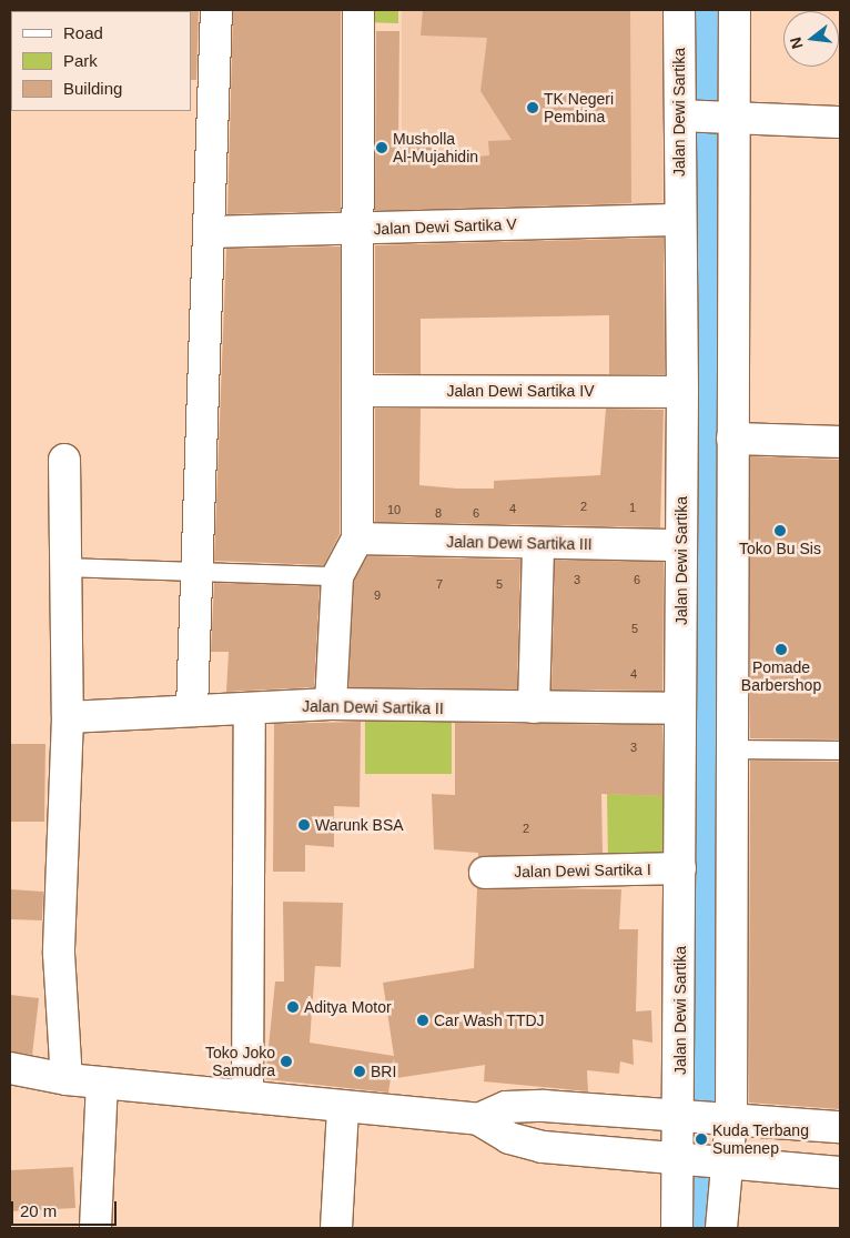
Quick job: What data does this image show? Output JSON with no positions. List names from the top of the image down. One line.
{"streets":{"street":["Jalan Dewi Sartika","Jalan Dewi Sartika V","Jalan Dewi Sartika IV","Jalan Dewi Sartika III","Jalan Dewi Sartika II","Jalan Dewi Sartika I"]},"crossings":[["Jalan Dewi Sartika","Jalan Dewi Sartika V"],["Jalan Dewi Sartika","Jalan Dewi Sartika IV"],["Jalan Dewi Sartika","Jalan Dewi Sartika III"],["Jalan Dewi Sartika","Jalan Dewi Sartika II"],["Jalan Dewi Sartika","Jalan Dewi Sartika I"]],"places":["TK Negeri Pembina","Musholla Al-Mujahidin","Toko Bu Sis","Pomade Barbershop","Warunk BSA","Aditya Motor","Car Wash TTDJ","Toko Joko Samudra","BRI","Kuda Terbang Sumenep"],"house_numbers":["2","1","4","10","8","6","3","6","7","5","9","5","4","3","2"],"legend":["Road","Park","Building"],"scale_bar":"20 m","north":"left"}
